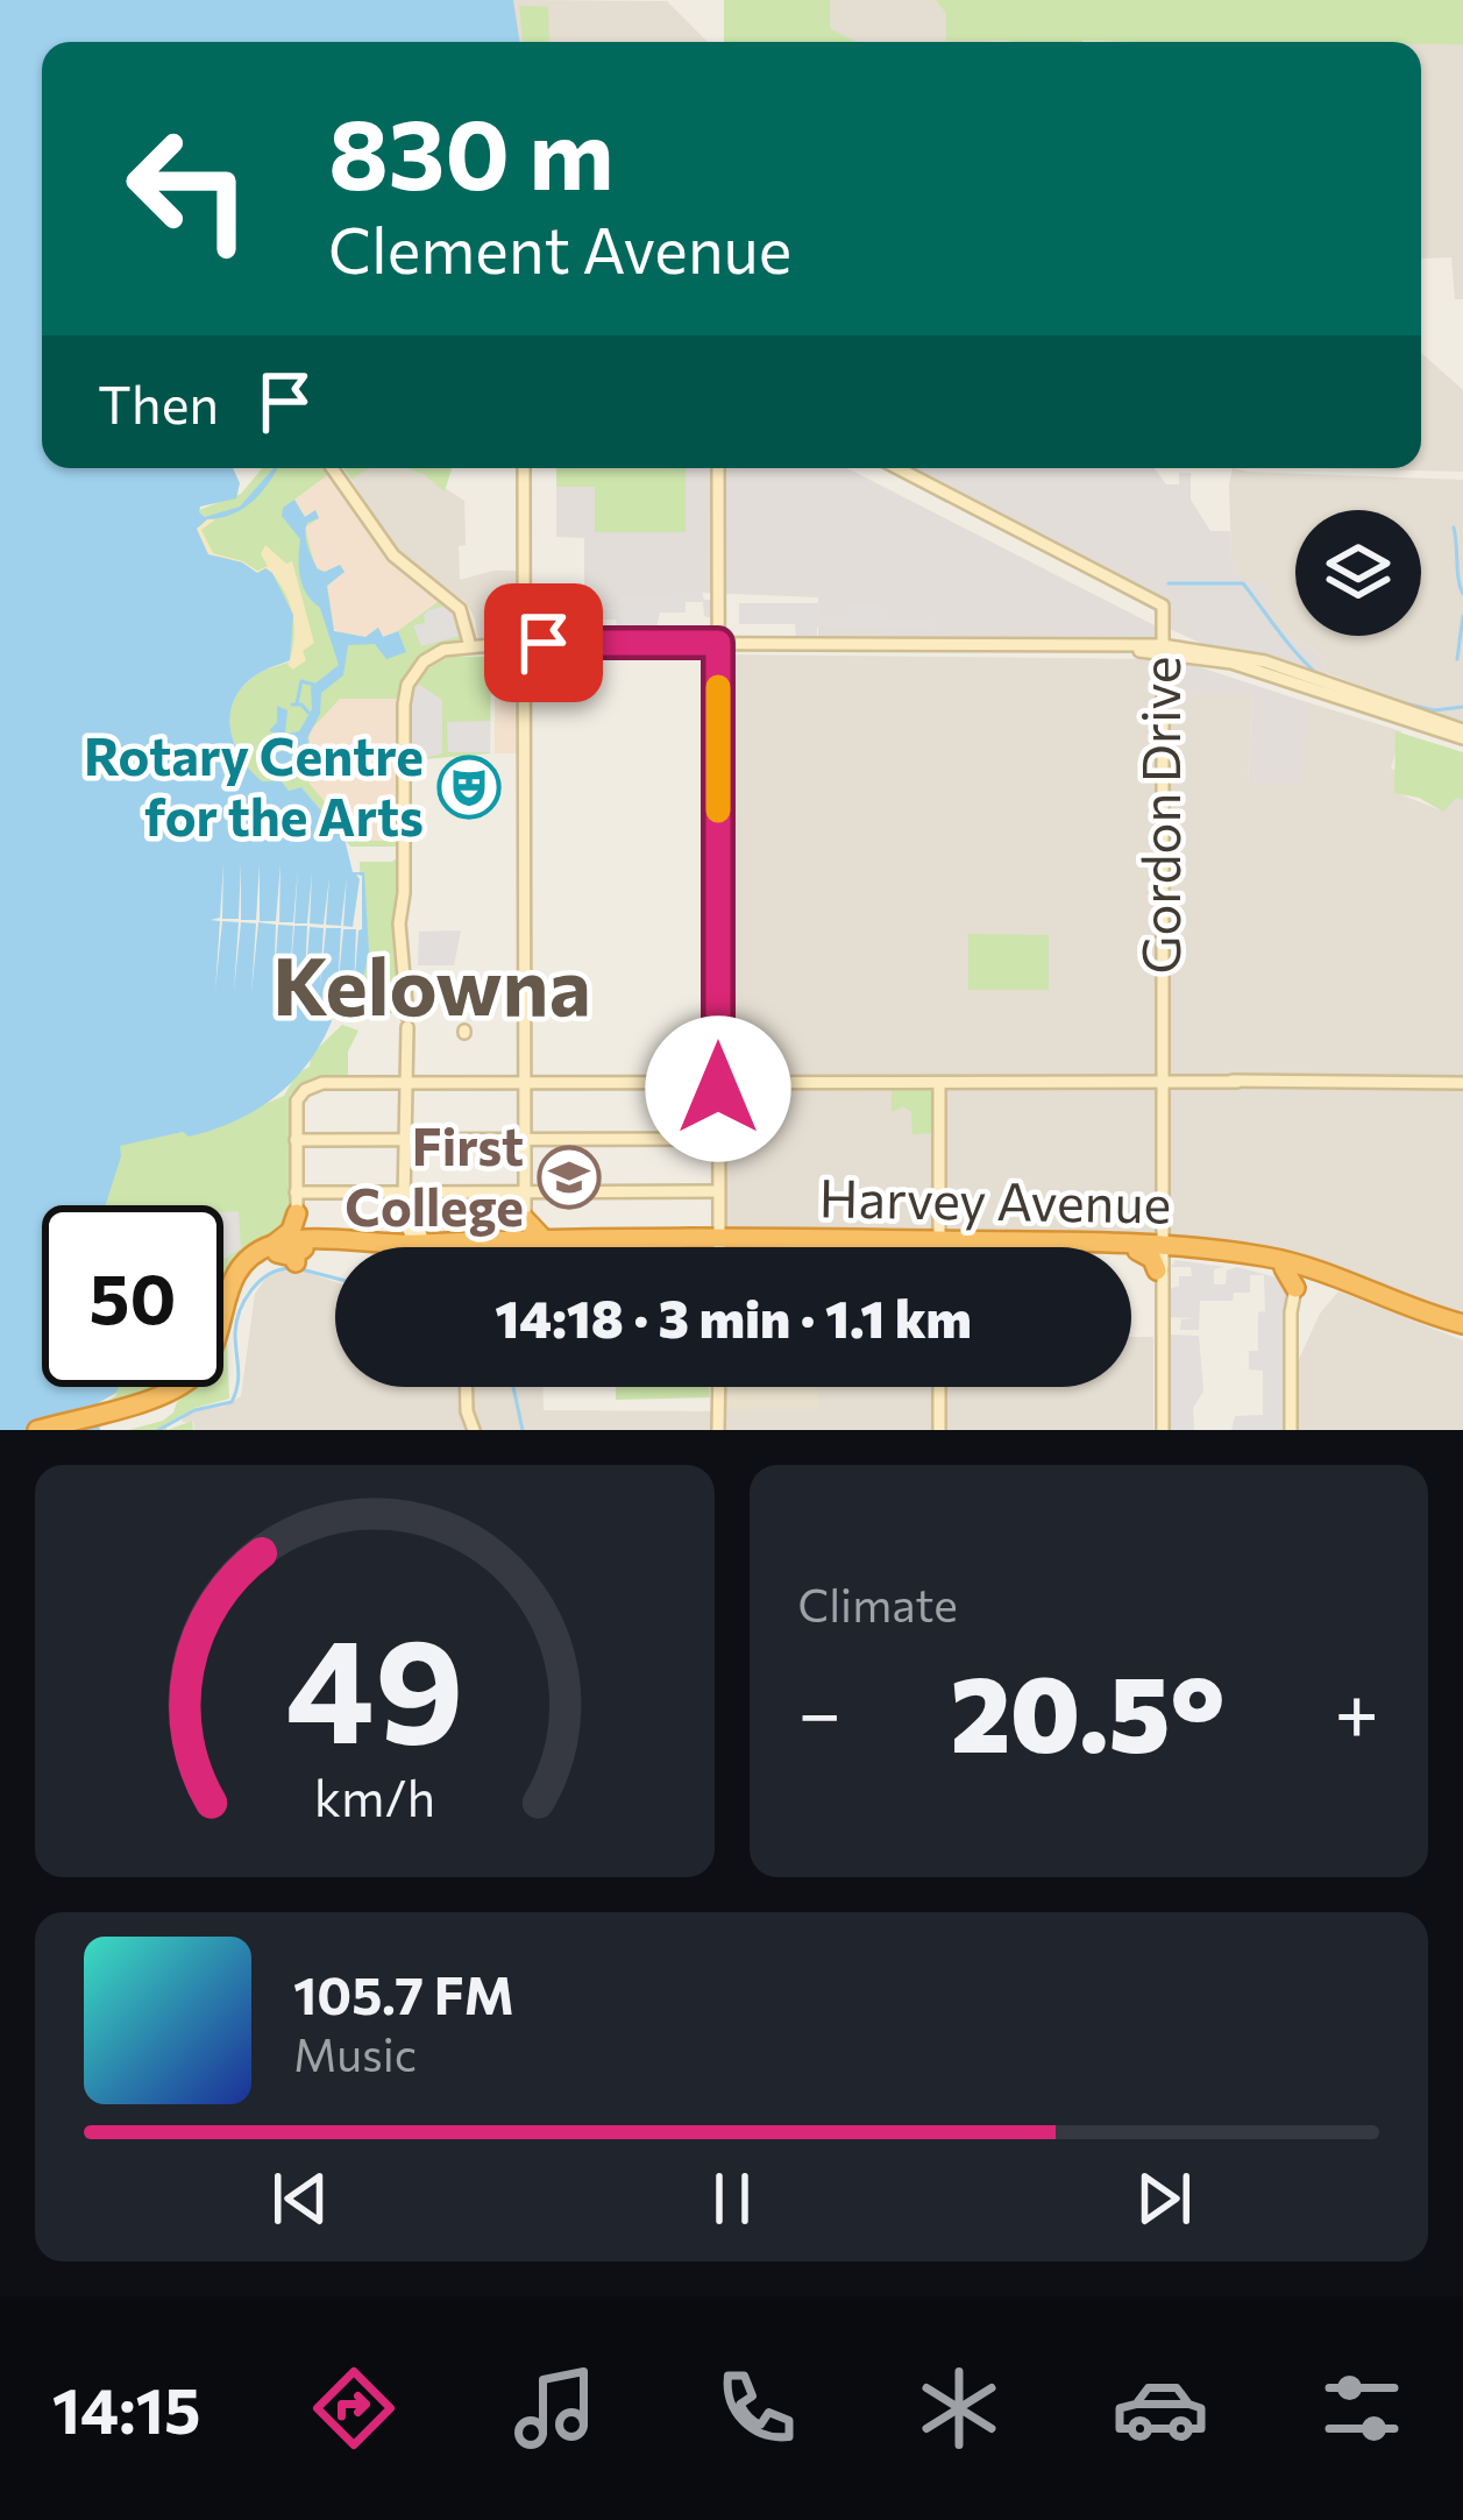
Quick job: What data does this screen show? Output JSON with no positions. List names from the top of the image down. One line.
{"streets":{"highway":["Harvey Avenue"],"main road":["Gordon Drive"]},"crossings":[["Gordon Drive","Harvey Avenue"]],"districts":["Kelowna"],"places":{"theatre":["Rotary Centre for the Arts"],"school or university":["First College"]},"page":{"turn":["830 m","Clement Avenue"],"then":"Then","limit":"50","trip":"14:18 · 3 min · 1.1 km","tile":"Climate","heat":["−","20.5°","+"],"song":["105.7 FM","Music"],"tabs":"14:15","gauge":["49","km/h"]}}
